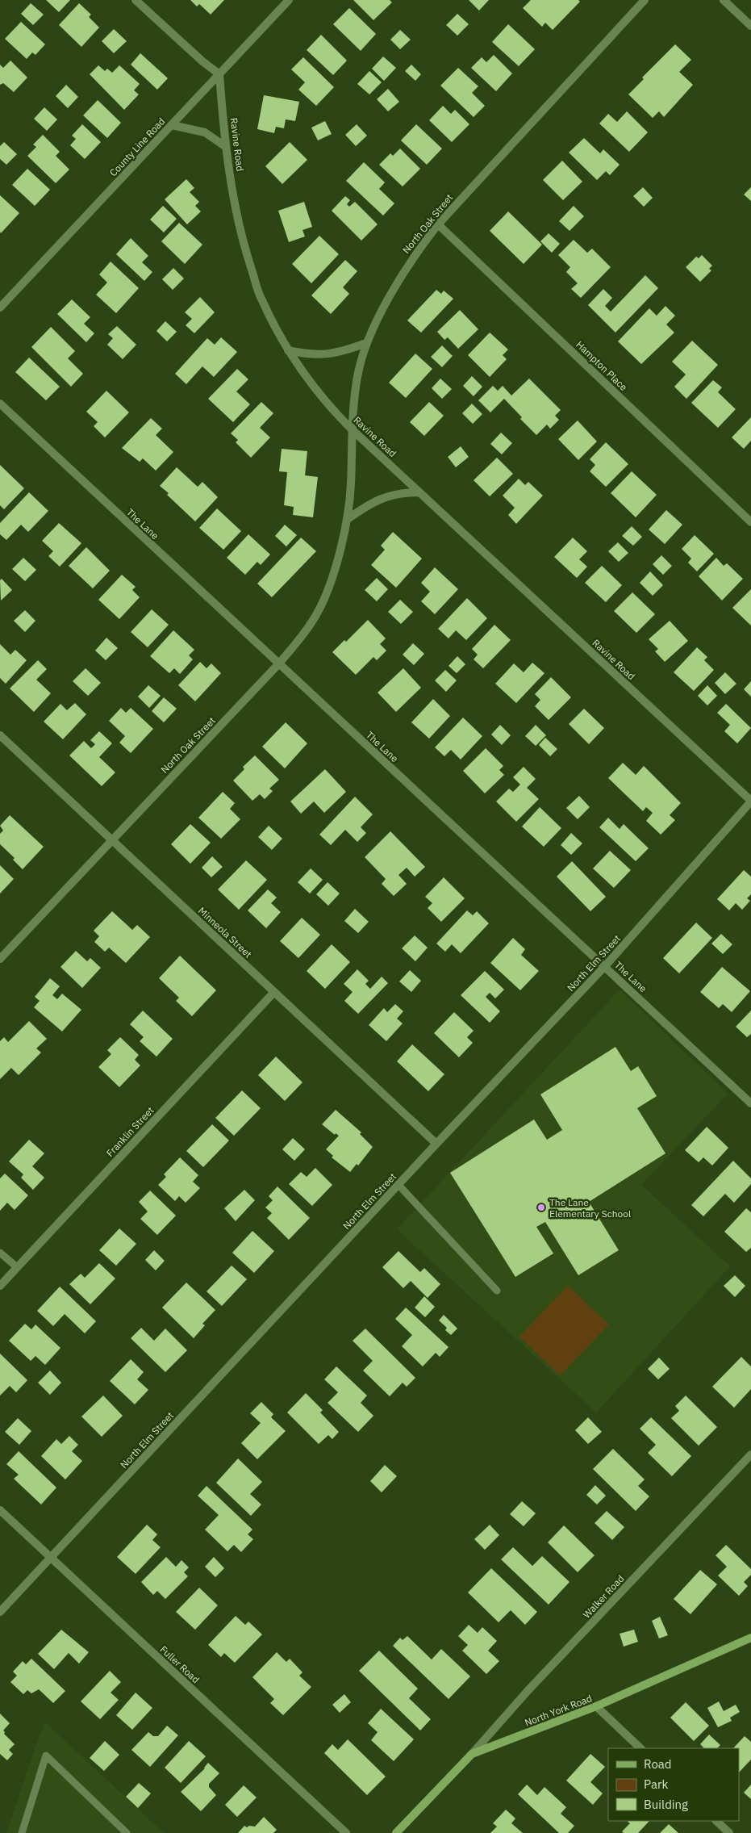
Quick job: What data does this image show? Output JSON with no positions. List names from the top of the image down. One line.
{"streets":{"main road":["North York Road"],"street":["Ravine Road","County Line Road","North Oak Street","Hampton Place","The Lane","Minneola Street","North Elm Street","Franklin Street","Walker Road","Fuller Road"]},"crossings":[["Ravine Road","County Line Road"],["Ravine Road","North Oak Street"],["Ravine Road","North Elm Street"],["North Oak Street","Hampton Place"],["North Oak Street","The Lane"],["North Oak Street","Minneola Street"],["The Lane","North Elm Street"],["Minneola Street","North Elm Street"],["Minneola Street","Franklin Street"],["North Elm Street","Fuller Road"],["Walker Road","North York Road"]],"places":["The Lane Elementary School"],"legend":["Road","Park","Building"]}
